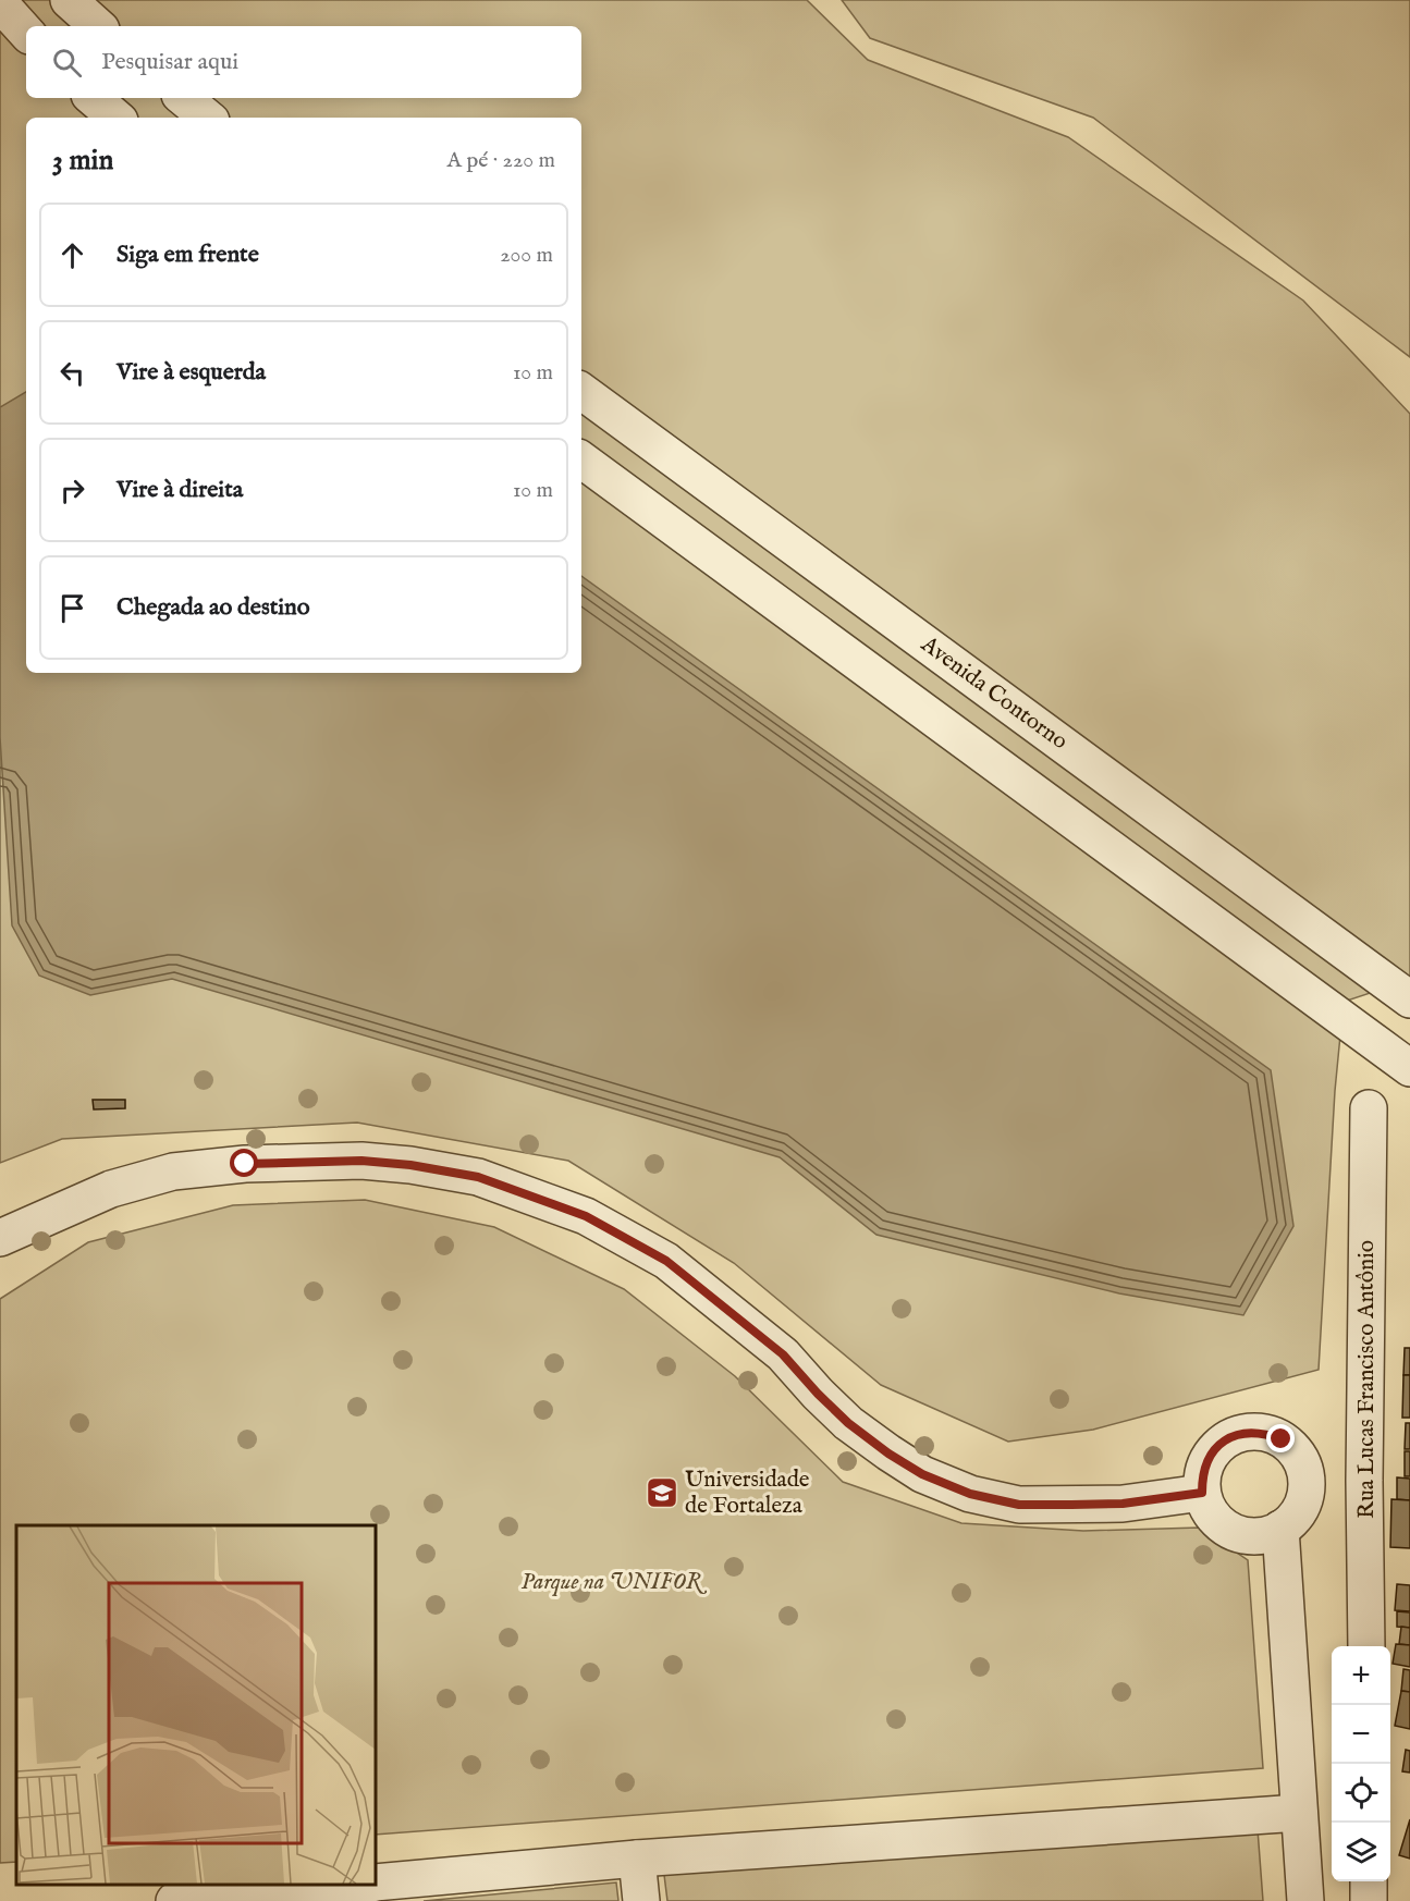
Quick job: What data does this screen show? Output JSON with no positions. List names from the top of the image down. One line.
{"streets":{"street":["Avenida Contorno","Rua Lucas Francisco Antônio"]},"parks":["Parque na UNIFOR"],"places":{"school or university":["Universidade de Fortaleza"]},"page":{"search":"Pesquisar aqui","heading":["3 min","A pé · 220 m"],"list":[["Siga em frente","200 m"],["Vire à esquerda","10 m"],["Vire à direita","10 m"],"Chegada ao destino"],"map_buttons":["+","−"]}}
